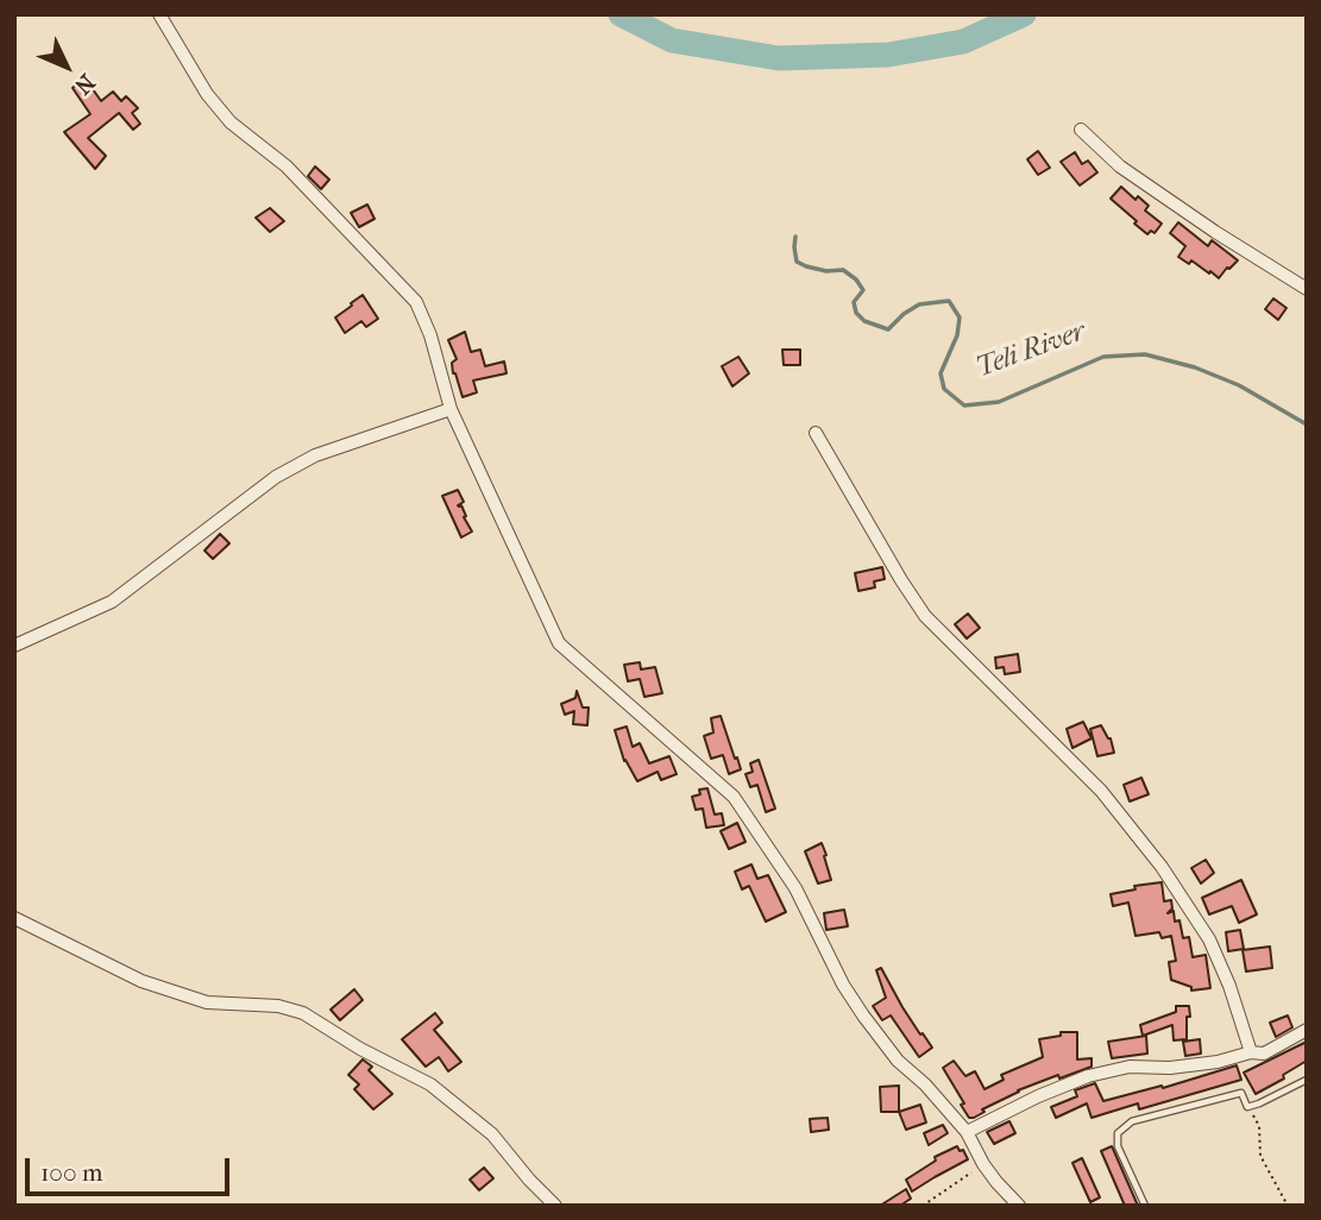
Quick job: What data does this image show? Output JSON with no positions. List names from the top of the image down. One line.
{"water":["Teli River"],"scale_bar":"100 m","north":"bottom right"}
